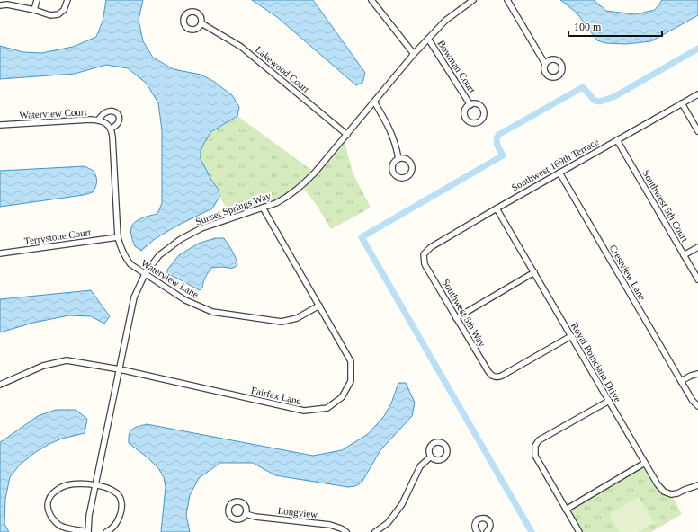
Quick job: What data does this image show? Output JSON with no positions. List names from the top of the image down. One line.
{"streets":{"street":["Bowman Court","Lakewood Court","Waterview Court","Southwest 169th Terrace","Southwest 5th Court","Sunset Springs Way","Terrystone Court","Crestview Lane","Waterview Lane","Southwest 5th Way","Royal Poinciana Drive","Fairfax Lane","Longview"]},"crossings":[["Bowman Court","Sunset Springs Way"],["Lakewood Court","Sunset Springs Way"],["Waterview Court","Waterview Lane"],["Southwest 169th Terrace","Southwest 5th Court"],["Southwest 169th Terrace","Crestview Lane"],["Southwest 169th Terrace","Southwest 5th Way"],["Southwest 169th Terrace","Royal Poinciana Drive"],["Sunset Springs Way","Waterview Lane"],["Sunset Springs Way","Fairfax Lane"],["Terrystone Court","Waterview Lane"],["Waterview Lane","Fairfax Lane"],["Southwest 5th Way","Royal Poinciana Drive"]],"scale_bar":"100 m"}
